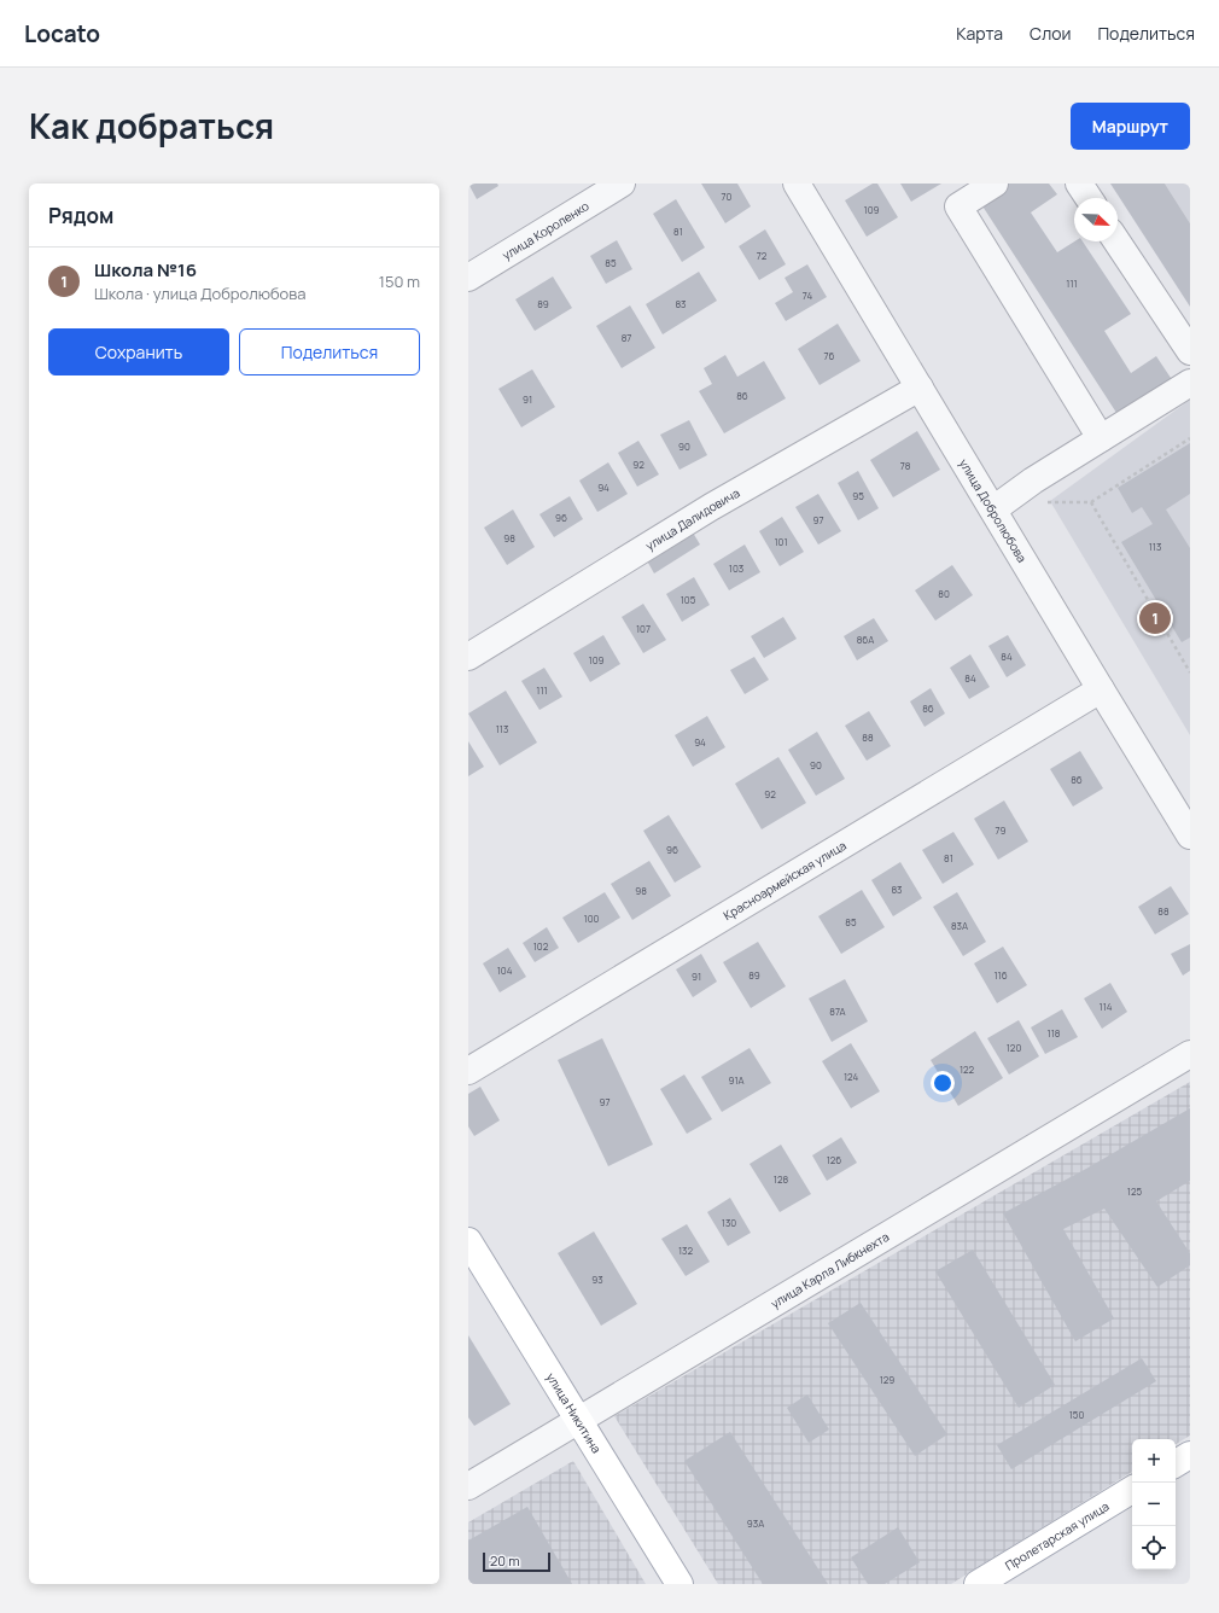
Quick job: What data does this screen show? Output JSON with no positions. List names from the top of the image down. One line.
{"streets":{"main road":["улица Никитина","Пролетарская улица"],"street":["улица Короленко","улица Добролюбова","улица Далидовича","Красноармейская улица","улица Карла Либкнехта"]},"crossings":[["улица Добролюбова","улица Далидовича"],["улица Добролюбова","Красноармейская улица"],["улица Карла Либкнехта","улица Никитина"]],"house_numbers":["70","109","81","72","85","111","74","89","83","87","76","86","91","90","92","78","94","95","96","97","98","101","113","103","80","105","107","86А","84","109","84","111","86","113","88","94","90","86","92","79","96","81","83","98","88","100","85","83А","102","104","89","116","91","114","87А","118","120","122","124","91А","97","126","128","125","130","132","93","129","150","93А"],"scale_bar":"20 m","north":"bottom right","page":{"header":"Locato","nav":["Карта","Слои","Поделиться"],"title":"Как добраться","buttons":["Маршрут",["Сохранить","Поделиться"]],"heading":"Рядом","list":[{"mark":"1","name":"Школа №16","note":"Школа · улица Добролюбова","value":"150 m"}],"pins":"1","map_buttons":["+","−"],"scale":"20 m"}}
